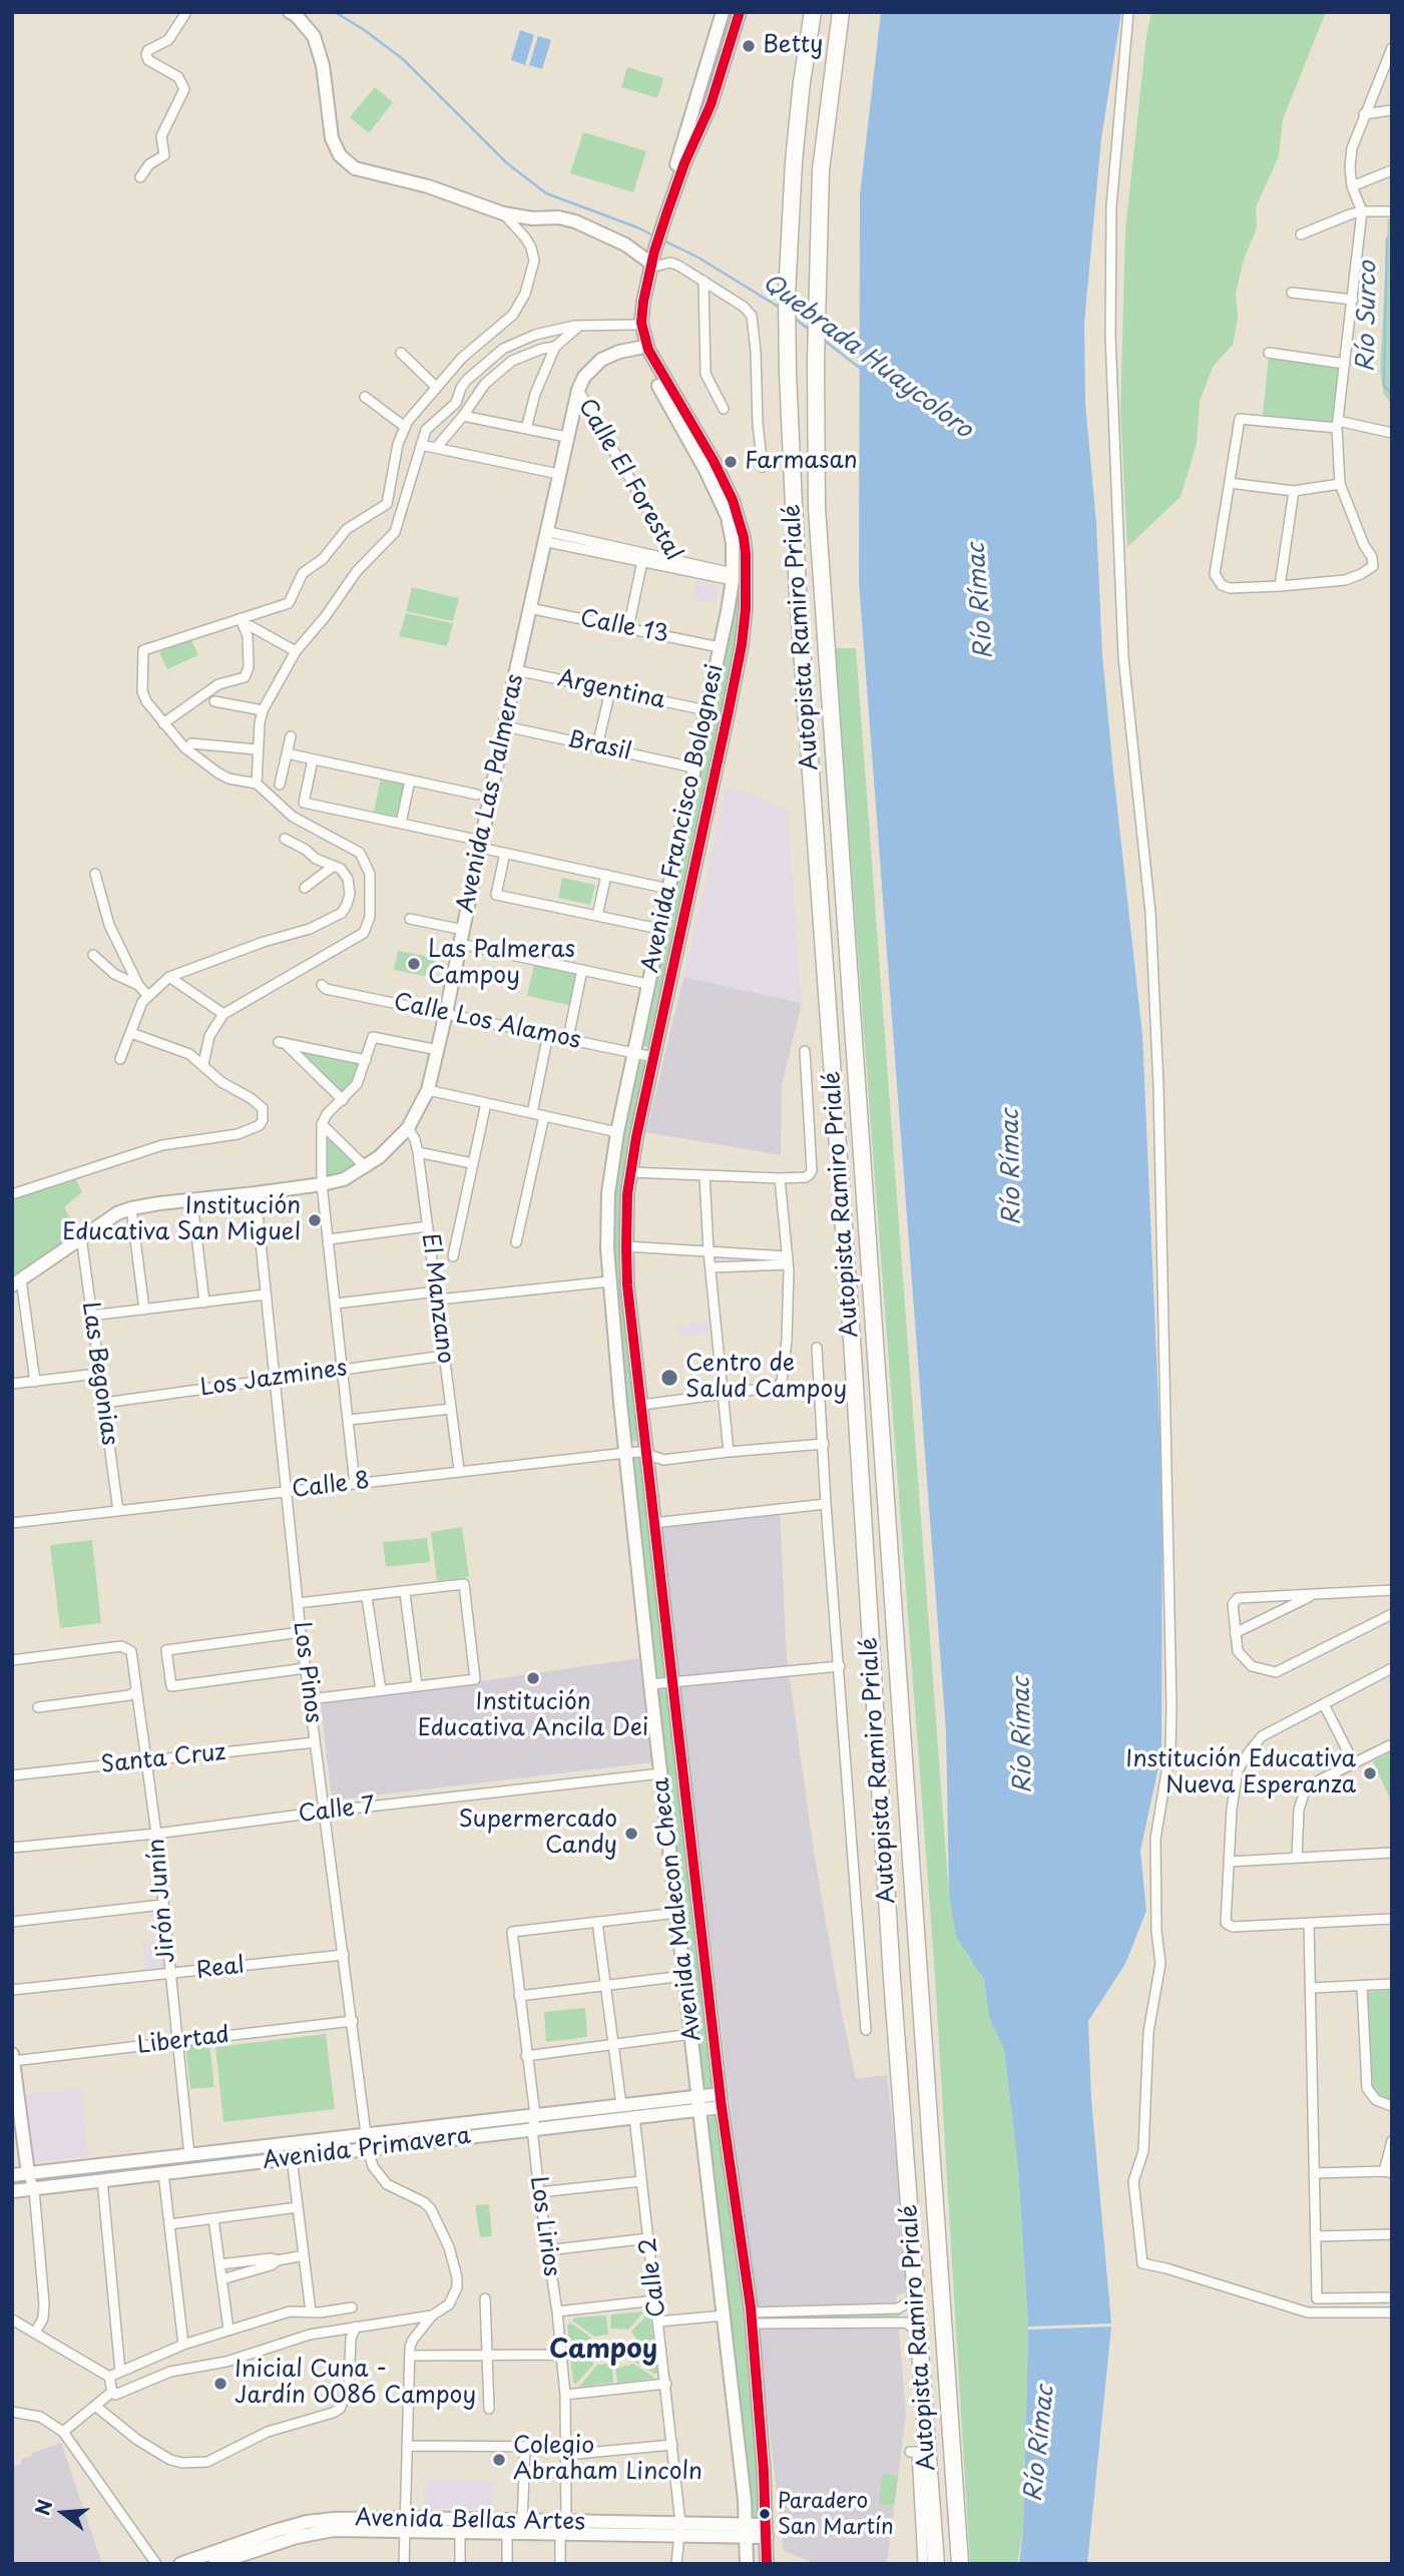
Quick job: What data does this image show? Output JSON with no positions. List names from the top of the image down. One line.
{"streets":{"highway":["Autopista Ramiro Prialé"],"main road":["Avenida Las Palmeras","Avenida Francisco Bolognesi","Avenida Malecon Checa","Avenida Primavera","Avenida Bellas Artes"],"street":["Calle El Forestal","Calle 13","Argentina","Brasil","Calle Los Alamos","El Manzano","Las Begonias","Los Jazmines","Calle 8","Los Pinos","Santa Cruz","Calle 7","Jirón Junín","Real","Libertad","Los Lirios","Calle 2"]},"crossings":[["Calle El Forestal","Avenida Las Palmeras"],["Calle 13","Avenida Las Palmeras"],["Calle 13","Avenida Francisco Bolognesi"],["Argentina","Avenida Las Palmeras"],["Argentina","Avenida Francisco Bolognesi"],["Brasil","Avenida Las Palmeras"],["Brasil","Avenida Francisco Bolognesi"],["Avenida Las Palmeras","Avenida Francisco Bolognesi"],["Avenida Las Palmeras","Calle Los Alamos"],["Avenida Las Palmeras","El Manzano"],["Avenida Las Palmeras","Las Begonias"],["Avenida Las Palmeras","Los Pinos"],["Avenida Francisco Bolognesi","Calle Los Alamos"],["Avenida Francisco Bolognesi","Avenida Malecon Checa"],["El Manzano","Los Jazmines"],["El Manzano","Calle 8"],["Las Begonias","Los Jazmines"],["Las Begonias","Calle 8"],["Los Jazmines","Los Pinos"],["Calle 8","Los Pinos"],["Calle 8","Avenida Malecon Checa"],["Los Pinos","Santa Cruz"],["Los Pinos","Calle 7"],["Los Pinos","Real"],["Los Pinos","Libertad"],["Los Pinos","Avenida Primavera"],["Santa Cruz","Jirón Junín"],["Calle 7","Jirón Junín"],["Calle 7","Avenida Malecon Checa"],["Jirón Junín","Real"],["Jirón Junín","Libertad"],["Jirón Junín","Avenida Primavera"],["Avenida Malecon Checa","Avenida Primavera"],["Avenida Malecon Checa","Avenida Bellas Artes"],["Avenida Primavera","Los Lirios"],["Avenida Primavera","Calle 2"],["Los Lirios","Avenida Bellas Artes"],["Calle 2","Avenida Bellas Artes"]],"districts":["Campoy"],"water":["Río Surco","Quebrada Huaycoloro","Río Rímac"],"places":["Betty","Farmasan","Las Palmeras Campoy","Institución Educativa San Miguel","Centro de Salud Campoy","Institución Educativa Ancila Dei","Institución Educativa Nueva Esperanza","Supermercado Candy","Inicial Cuna - Jardín 0086 Campoy","Colegio Abraham Lincoln","Paradero San Martín"],"north":"left"}
